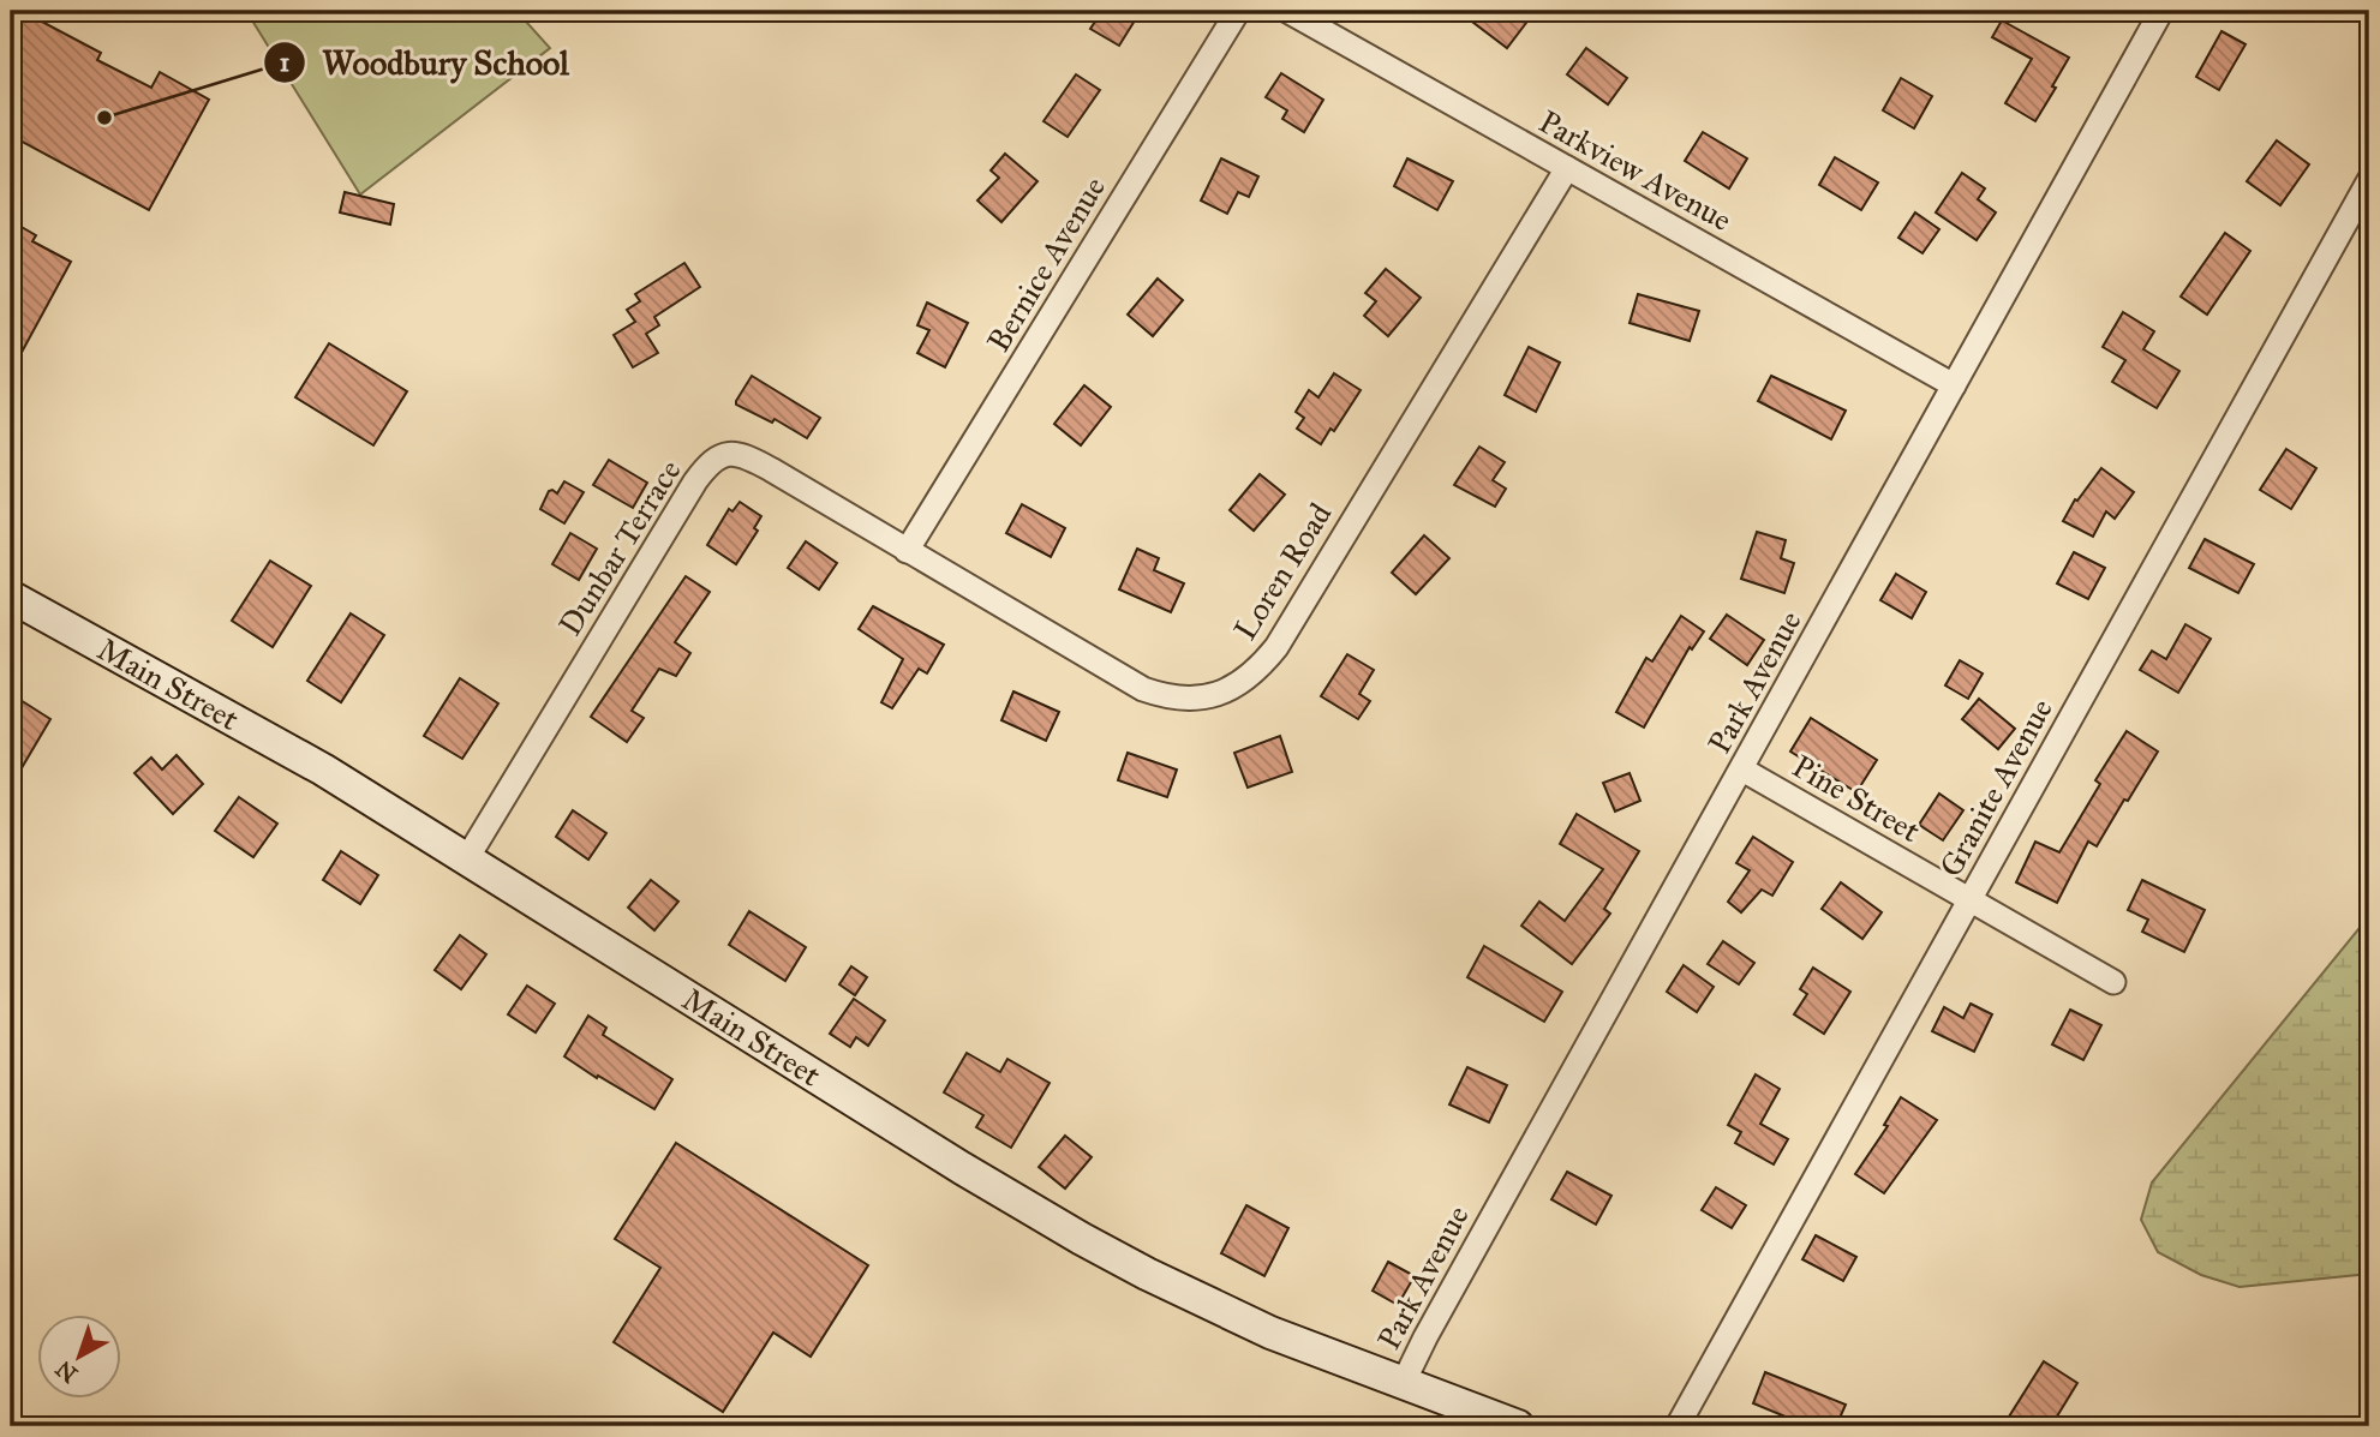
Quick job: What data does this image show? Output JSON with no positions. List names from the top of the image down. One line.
{"streets":{"main road":["Main Street"],"street":["Parkview Avenue","Bernice Avenue","Dunbar Terrace","Loren Road","Park Avenue","Granite Avenue","Pine Street"]},"crossings":[["Parkview Avenue","Loren Road"],["Parkview Avenue","Park Avenue"],["Bernice Avenue","Dunbar Terrace"],["Bernice Avenue","Loren Road"],["Dunbar Terrace","Loren Road"],["Dunbar Terrace","Main Street"],["Park Avenue","Main Street"],["Park Avenue","Pine Street"],["Granite Avenue","Pine Street"]],"places":["Woodbury School"],"north":"bottom left"}
